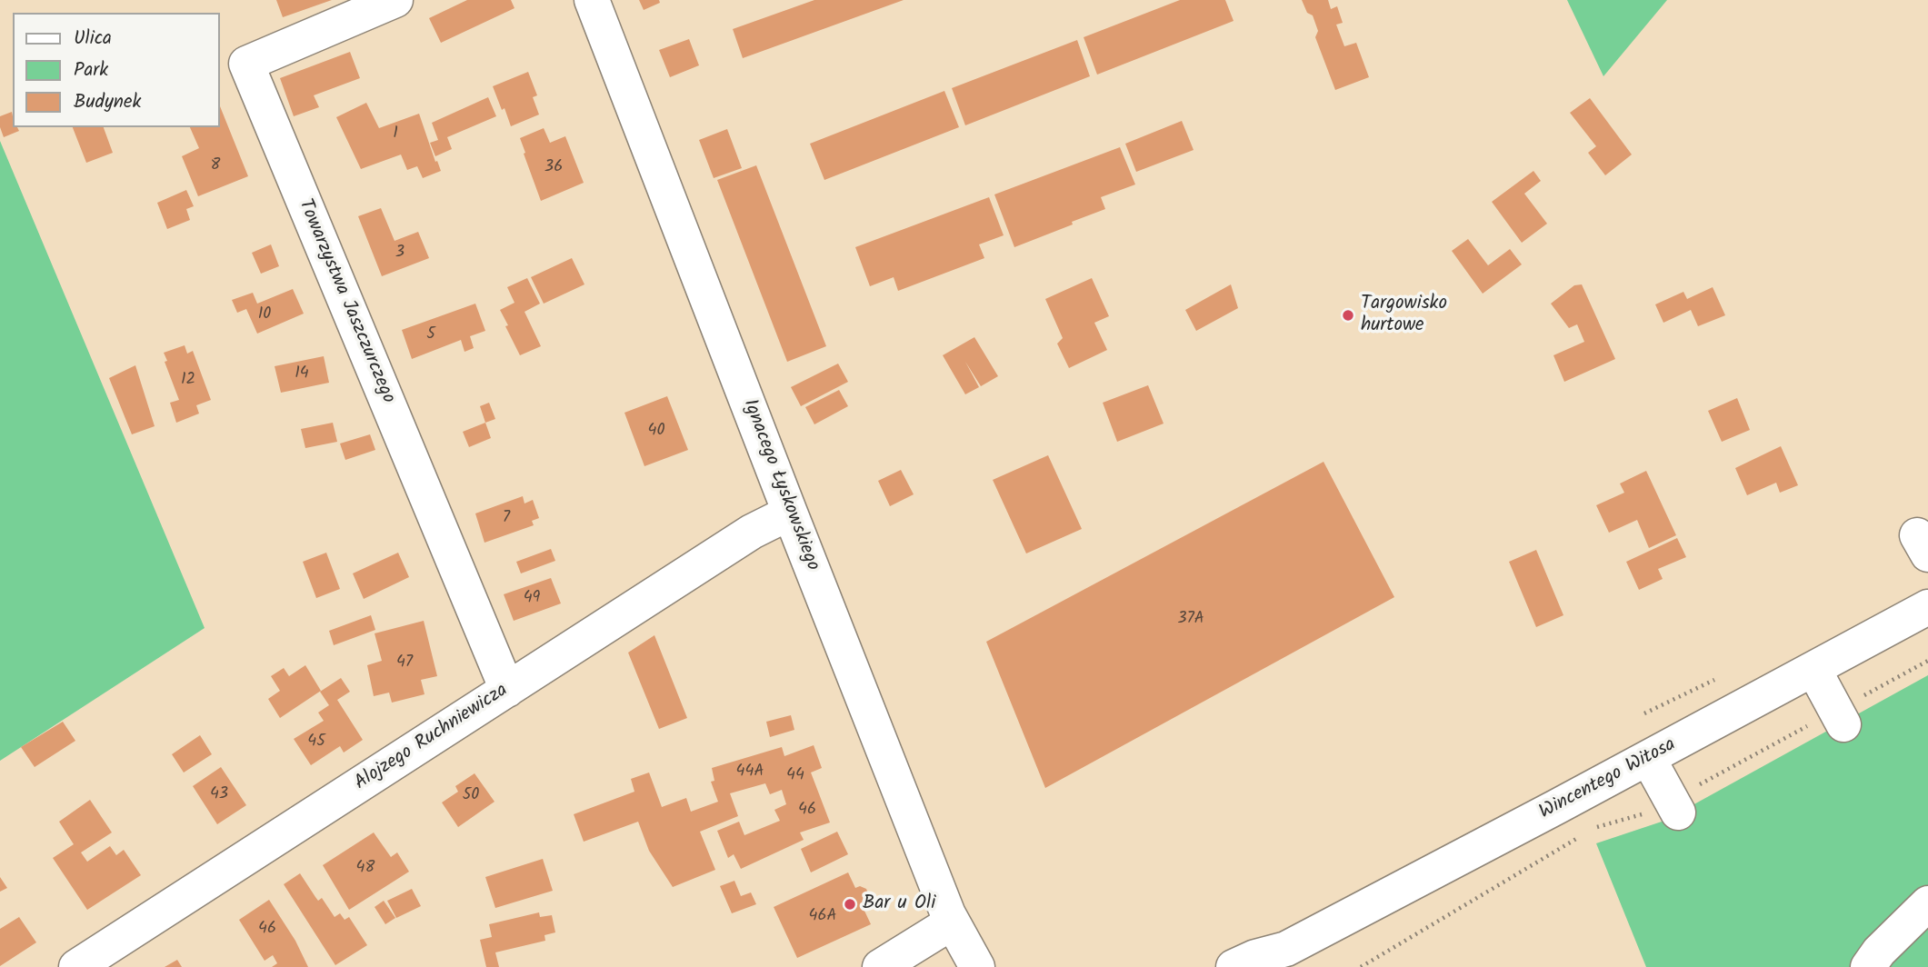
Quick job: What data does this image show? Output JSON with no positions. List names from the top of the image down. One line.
{"streets":{"street":["Towarzystwa Jaszczurczego","Ignacego Łyskowskiego","Alojzego Ruchniewicza","Wincentego Witosa"]},"crossings":[["Towarzystwa Jaszczurczego","Alojzego Ruchniewicza"],["Ignacego Łyskowskiego","Alojzego Ruchniewicza"]],"places":["Targowisko hurtowe","Bar u Oli"],"house_numbers":["1","8","36","3","10","5","14","12","40","7","49","37A","47","45","44A","44","43","50","46","48","46A","46"],"legend":["Ulica","Park","Budynek"]}
